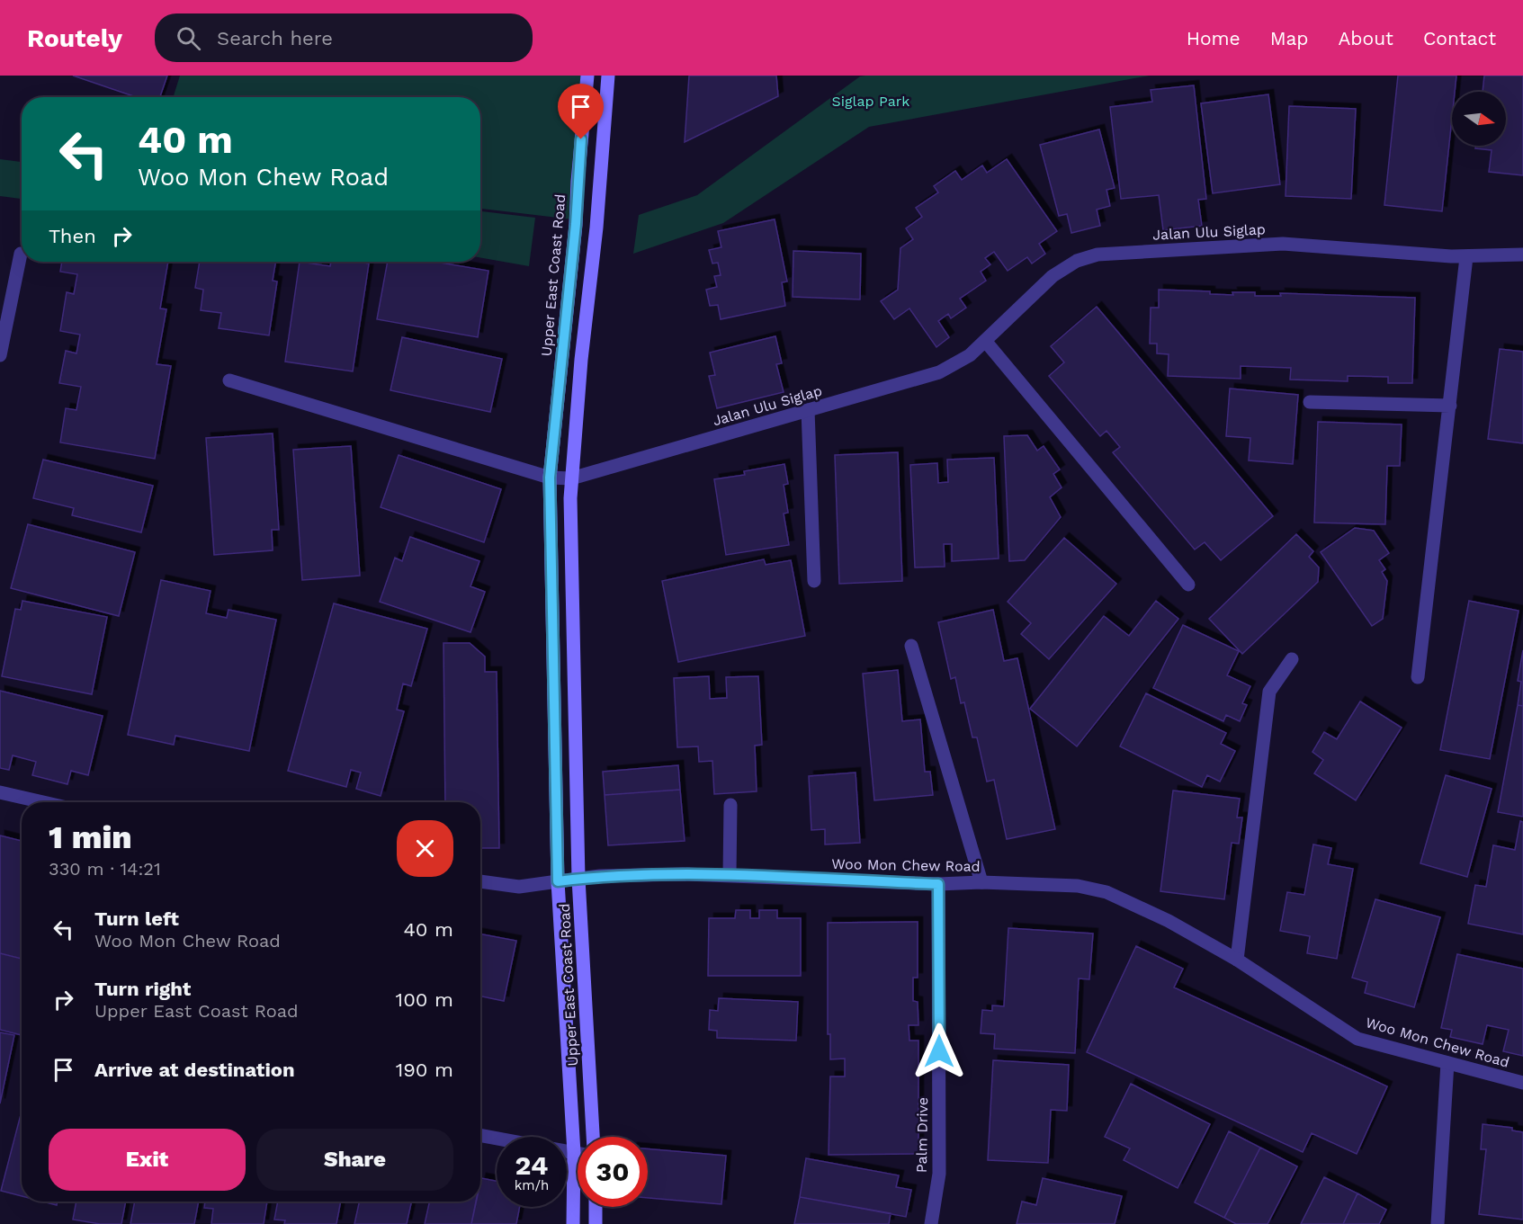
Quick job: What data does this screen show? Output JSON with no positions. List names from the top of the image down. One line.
{"streets":{"main road":["Upper East Coast Road"],"street":["Jalan Ulu Siglap","Woo Mon Chew Road","Palm Drive"]},"crossings":[["Jalan Ulu Siglap","Upper East Coast Road"],["Upper East Coast Road","Woo Mon Chew Road"],["Woo Mon Chew Road","Palm Drive"]],"parks":["Siglap Park"],"north":"right","page":{"header":"Routely","search":"Search here","nav":["Home","Map","About","Contact"],"turn":["40 m","Woo Mon Chew Road"],"then":"Then","heading":["1 min","330 m · 14:21"],"list":[{"name":"Turn left","note":"Woo Mon Chew Road","value":"40 m"},{"name":"Turn right","note":"Upper East Coast Road","value":"100 m"},{"name":"Arrive at destination","value":"190 m"}],"buttons":["Exit","Share"],"speed":"24 km/h","limit":"30"}}
